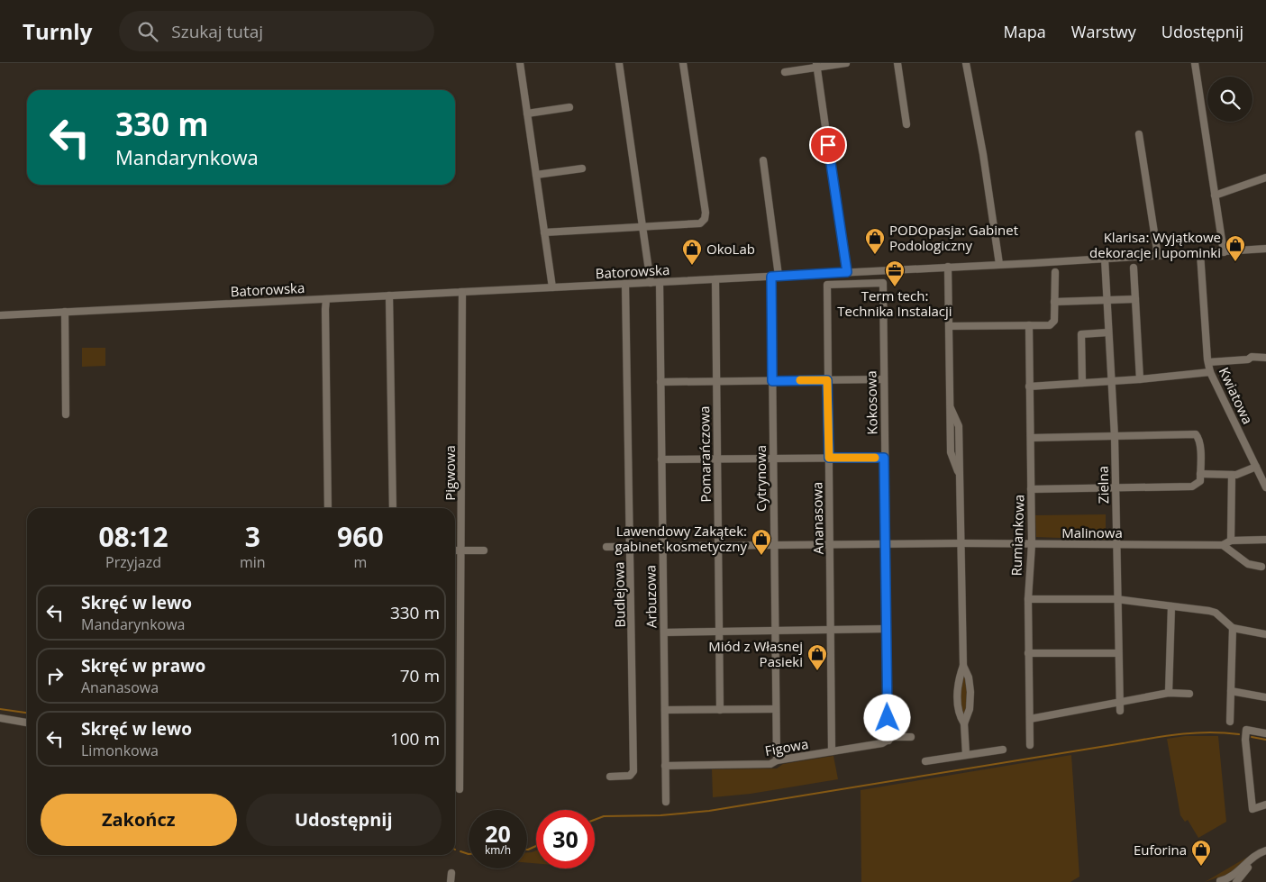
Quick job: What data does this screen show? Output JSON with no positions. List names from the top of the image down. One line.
{"streets":{"street":["Batorowska","Kwiatowa","Kokosowa","Pomarańczowa","Pigwowa","Cytrynowa","Zielna","Ananasowa","Malinowa","Rumiankowa","Budlejowa","Arbuzowa","Figowa"]},"crossings":[["Batorowska","Kwiatowa"],["Batorowska","Pomarańczowa"],["Batorowska","Pigwowa"],["Batorowska","Cytrynowa"],["Batorowska","Zielna"],["Batorowska","Budlejowa"],["Batorowska","Arbuzowa"],["Kokosowa","Ananasowa"],["Kokosowa","Malinowa"],["Kokosowa","Figowa"],["Pomarańczowa","Malinowa"],["Cytrynowa","Malinowa"],["Cytrynowa","Figowa"],["Zielna","Malinowa"],["Ananasowa","Malinowa"],["Ananasowa","Figowa"],["Malinowa","Rumiankowa"],["Malinowa","Budlejowa"],["Malinowa","Arbuzowa"],["Arbuzowa","Figowa"]],"places":{"shop":["PODOpasja: Gabinet Podologiczny","Klarisa: Wyjątkowe dekoracje i upominki","OkoLab","Lawendowy Zakątek: gabinet kosmetyczny","Miód z Własnej Pasieki","Euforina"],"office":["Term tech: Technika Instalacji"]},"page":{"header":"Turnly","search":"Szukaj tutaj","nav":["Mapa","Warstwy","Udostępnij"],"turn":["330 m","Mandarynkowa"],"eta":["08:12","Przyjazd","3","min","960","m"],"list":[{"name":"Skręć w lewo","note":"Mandarynkowa","value":"330 m"},{"name":"Skręć w prawo","note":"Ananasowa","value":"70 m"},{"name":"Skręć w lewo","note":"Limonkowa","value":"100 m"}],"buttons":["Zakończ","Udostępnij"],"speed":"20 km/h","limit":"30"}}
